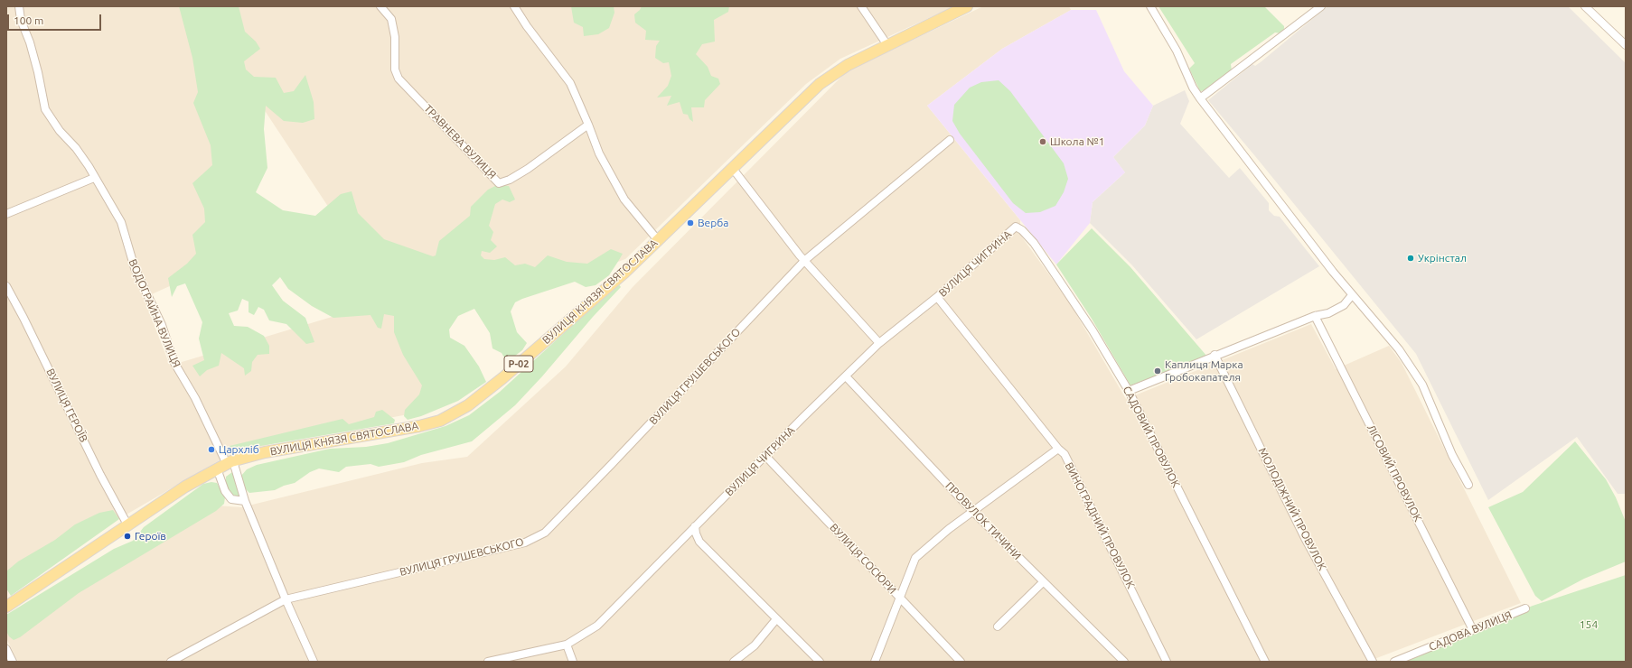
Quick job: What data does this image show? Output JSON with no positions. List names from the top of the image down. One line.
{"streets":{"main road":["ВУЛИЦЯ КНЯЗЯ СВЯТОСЛАВА","Р-02"],"street":["ТРАВНЕВА ВУЛИЦЯ","ВУЛИЦЯ ЧИГРИНА","ВОДОГРАЙНА ВУЛИЦЯ","ВУЛИЦЯ ГРУШЕВСЬКОГО","ВУЛИЦЯ ГЕРОЇВ","САДОВИЙ ПРОВУЛОК","ЛІСОВИЙ ПРОВУЛОК","МОЛОДІЖНИЙ ПРОВУЛОК","ПРОВУЛОК ТИЧИНИ","ВИНОГРАДНИЙ ПРОВУЛОК","ВУЛИЦЯ СОСЮРИ","САДОВА ВУЛИЦЯ"]},"crossings":[["ВУЛИЦЯ ЧИГРИНА","САДОВИЙ ПРОВУЛОК"],["ВУЛИЦЯ ЧИГРИНА","ПРОВУЛОК ТИЧИНИ"],["ВУЛИЦЯ ЧИГРИНА","ВИНОГРАДНИЙ ПРОВУЛОК"],["ВУЛИЦЯ ЧИГРИНА","ВУЛИЦЯ СОСЮРИ"],["ВУЛИЦЯ КНЯЗЯ СВЯТОСЛАВА","ВОДОГРАЙНА ВУЛИЦЯ"],["ВУЛИЦЯ КНЯЗЯ СВЯТОСЛАВА","ВУЛИЦЯ ГЕРОЇВ"],["ВОДОГРАЙНА ВУЛИЦЯ","ВУЛИЦЯ ГРУШЕВСЬКОГО"],["ЛІСОВИЙ ПРОВУЛОК","САДОВА ВУЛИЦЯ"]],"parks":["154"],"places":["Школа №1","Верба","Укрінстал","Каплиця Марка Гробокапателя","Цархліб","Героїв"],"scale_bar":"100 m"}
